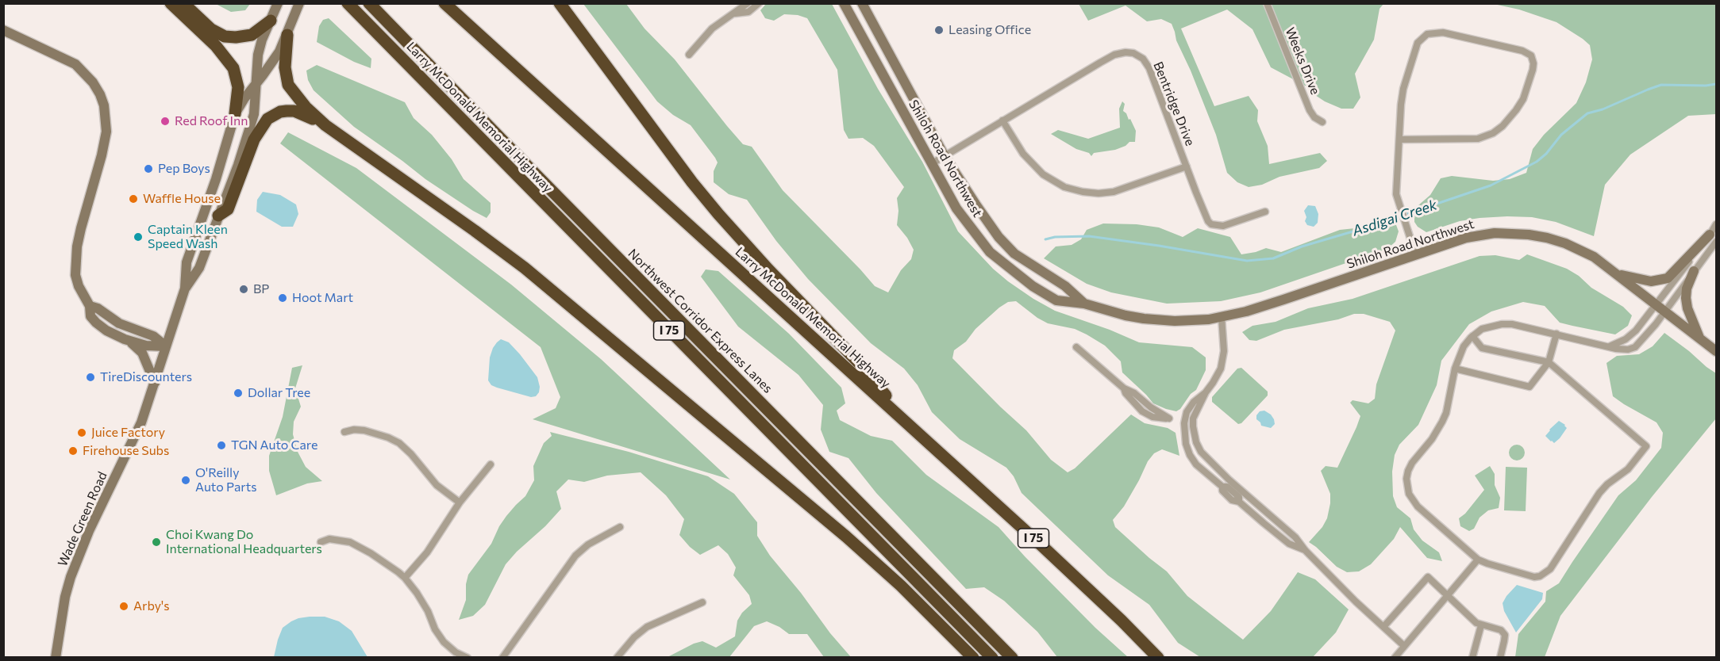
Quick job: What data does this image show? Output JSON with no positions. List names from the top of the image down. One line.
{"streets":{"highway":["Larry McDonald Memorial Highway","Northwest Corridor Express Lanes","I 75"],"street":["Weeks Drive","Bentridge Drive","Shiloh Road Northwest","Wade Green Road"]},"crossings":[["Bentridge Drive","Shiloh Road Northwest"]],"water":["Asdigai Creek"],"places":["Leasing Office","Red Roof Inn","Pep Boys","Waffle House","Captain Kleen Speed Wash","BP","Hoot Mart","TireDiscounters","Dollar Tree","Juice Factory","TGN Auto Care","Firehouse Subs","O'Reilly Auto Parts","Choi Kwang Do International Headquarters","Arby's"]}
